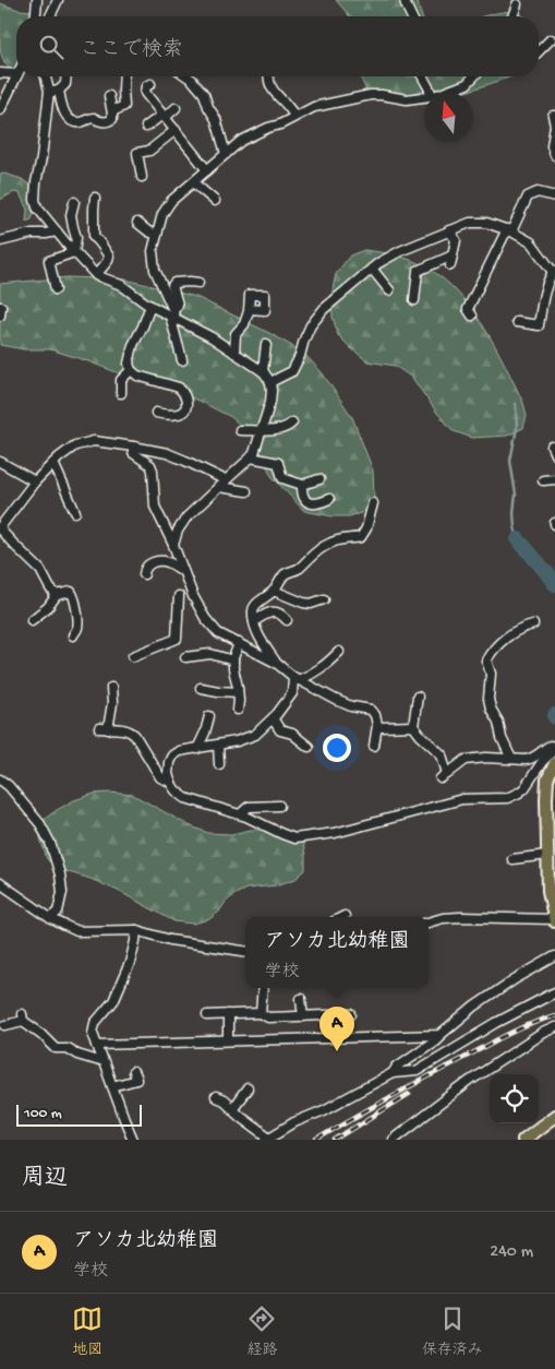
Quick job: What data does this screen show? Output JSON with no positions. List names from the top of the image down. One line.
{"scale_bar":"100 m","north":"top","page":{"search":"ここで検索","popup":["アソカ北幼稚園","学校"],"pins":"A","scale":"100 m","heading":"周辺","list":[{"mark":"A","name":"アソカ北幼稚園","note":"学校","value":"240 m"}],"nav":["地図","経路","保存済み"]}}
